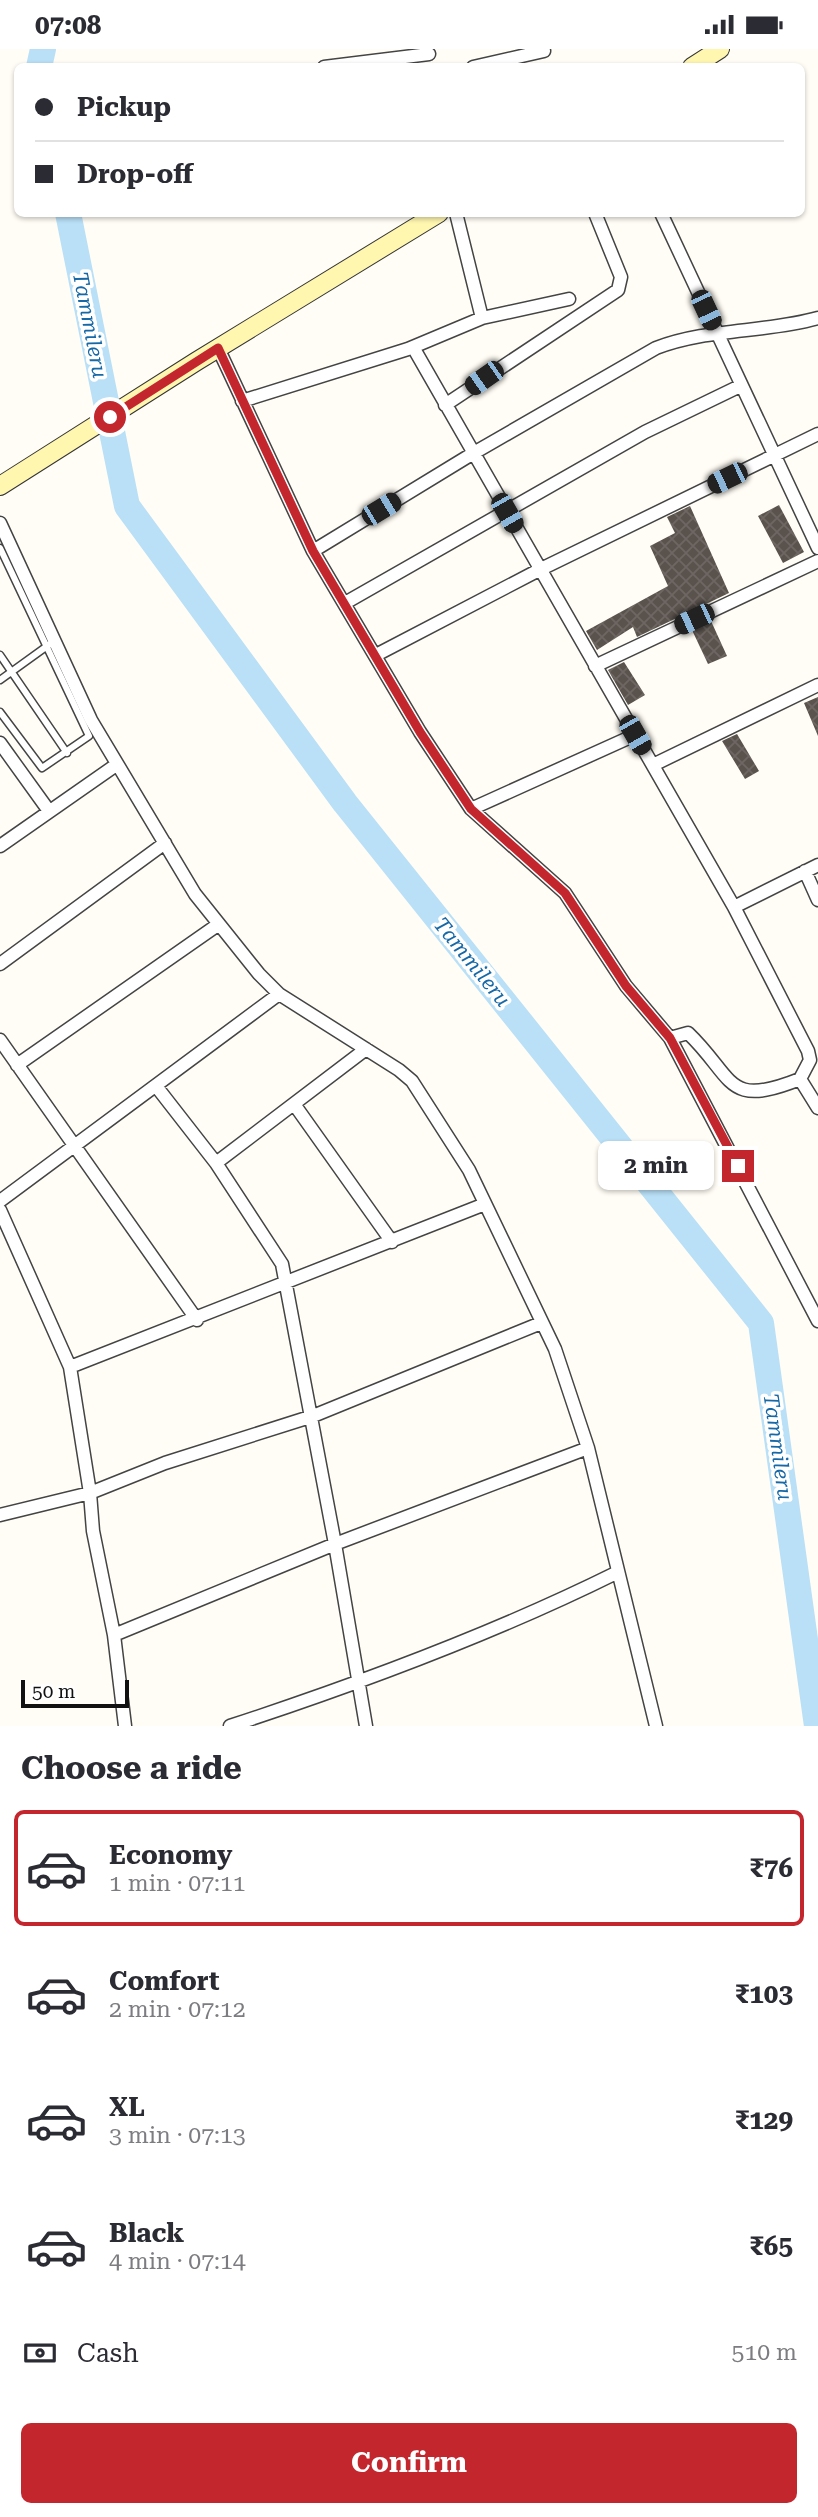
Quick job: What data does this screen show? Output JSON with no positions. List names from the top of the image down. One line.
{"water":["Tammileru"],"scale_bar":"50 m","page":{"status":"07:08","banner":["Pickup","Drop-off"],"bubble":"2 min","scale":"50 m","heading":"Choose a ride","list":[{"name":"Economy","note":"1 min · 07:11","value":"₹76"},{"name":"Comfort","note":"2 min · 07:12","value":"₹103"},{"name":"XL","note":"3 min · 07:13","value":"₹129"},{"name":"Black","note":"4 min · 07:14","value":"₹65"}],"pay":["Cash","510 m"],"buttons":"Confirm"}}
